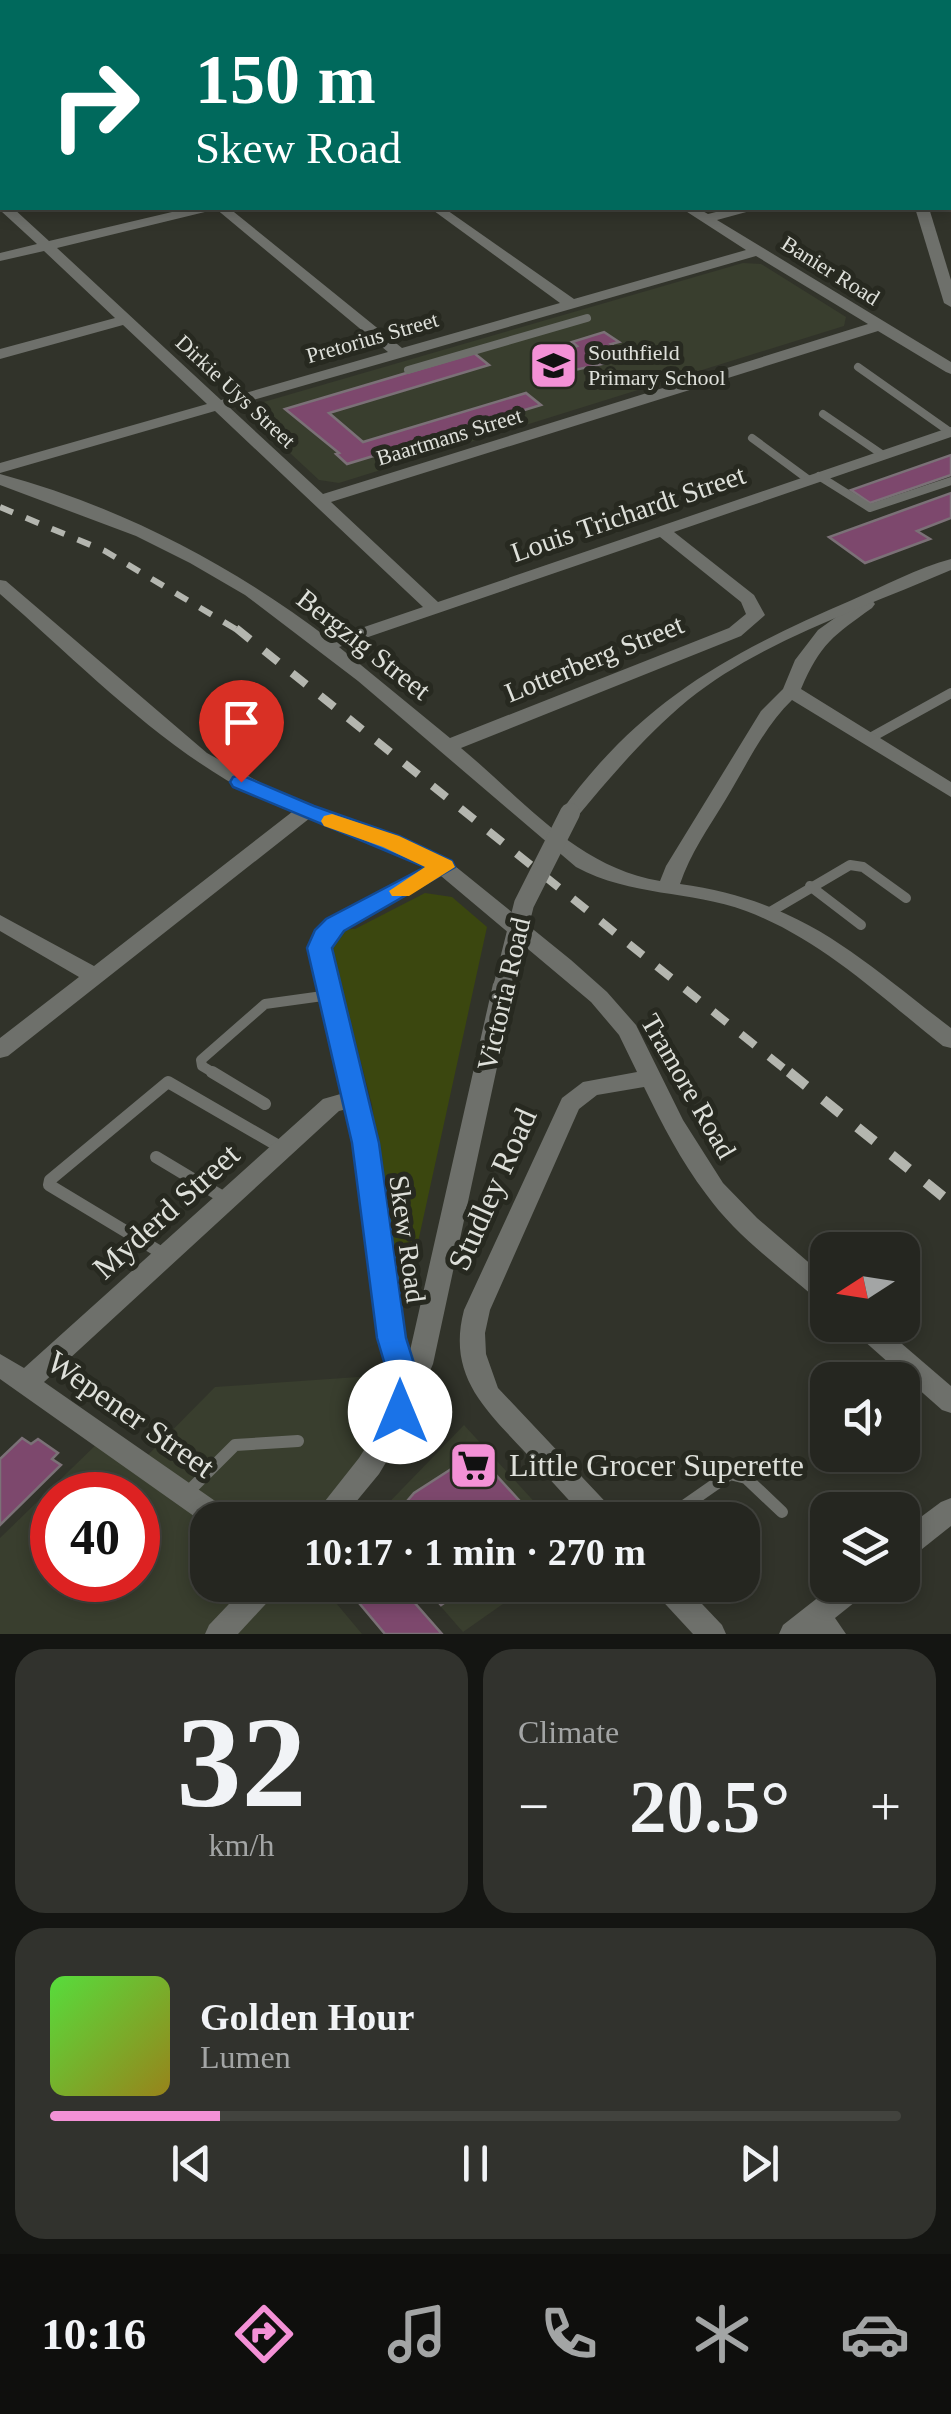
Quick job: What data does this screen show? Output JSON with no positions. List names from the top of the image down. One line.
{"streets":{"street":["Banier Road","Pretorius Street","Dirkie Uys Street","Baartmans Street","Louis Trichardt Street","Bergzig Street","Lotterberg Street","Victoria Road","Tramore Road","Studley Road","Myderd Street","Skew Road","Wepener Street"]},"crossings":[["Banier Road","Pretorius Street"],["Banier Road","Baartmans Street"],["Pretorius Street","Dirkie Uys Street"],["Dirkie Uys Street","Baartmans Street"],["Dirkie Uys Street","Louis Trichardt Street"],["Louis Trichardt Street","Bergzig Street"],["Louis Trichardt Street","Lotterberg Street"],["Bergzig Street","Lotterberg Street"],["Bergzig Street","Victoria Road"],["Victoria Road","Skew Road"],["Tramore Road","Studley Road"],["Tramore Road","Skew Road"],["Myderd Street","Skew Road"],["Myderd Street","Wepener Street"]],"places":{"school or university":["Southfield Primary School"],"supermarket":["Little Grocer Superette"]},"north":"left","page":{"turn":["150 m","Skew Road"],"limit":"40","trip":"10:17 · 1 min · 270 m","tile":[["32","km/h"],"Climate"],"heat":["−","20.5°","+"],"song":["Golden Hour","Lumen"],"tabs":"10:16"}}
